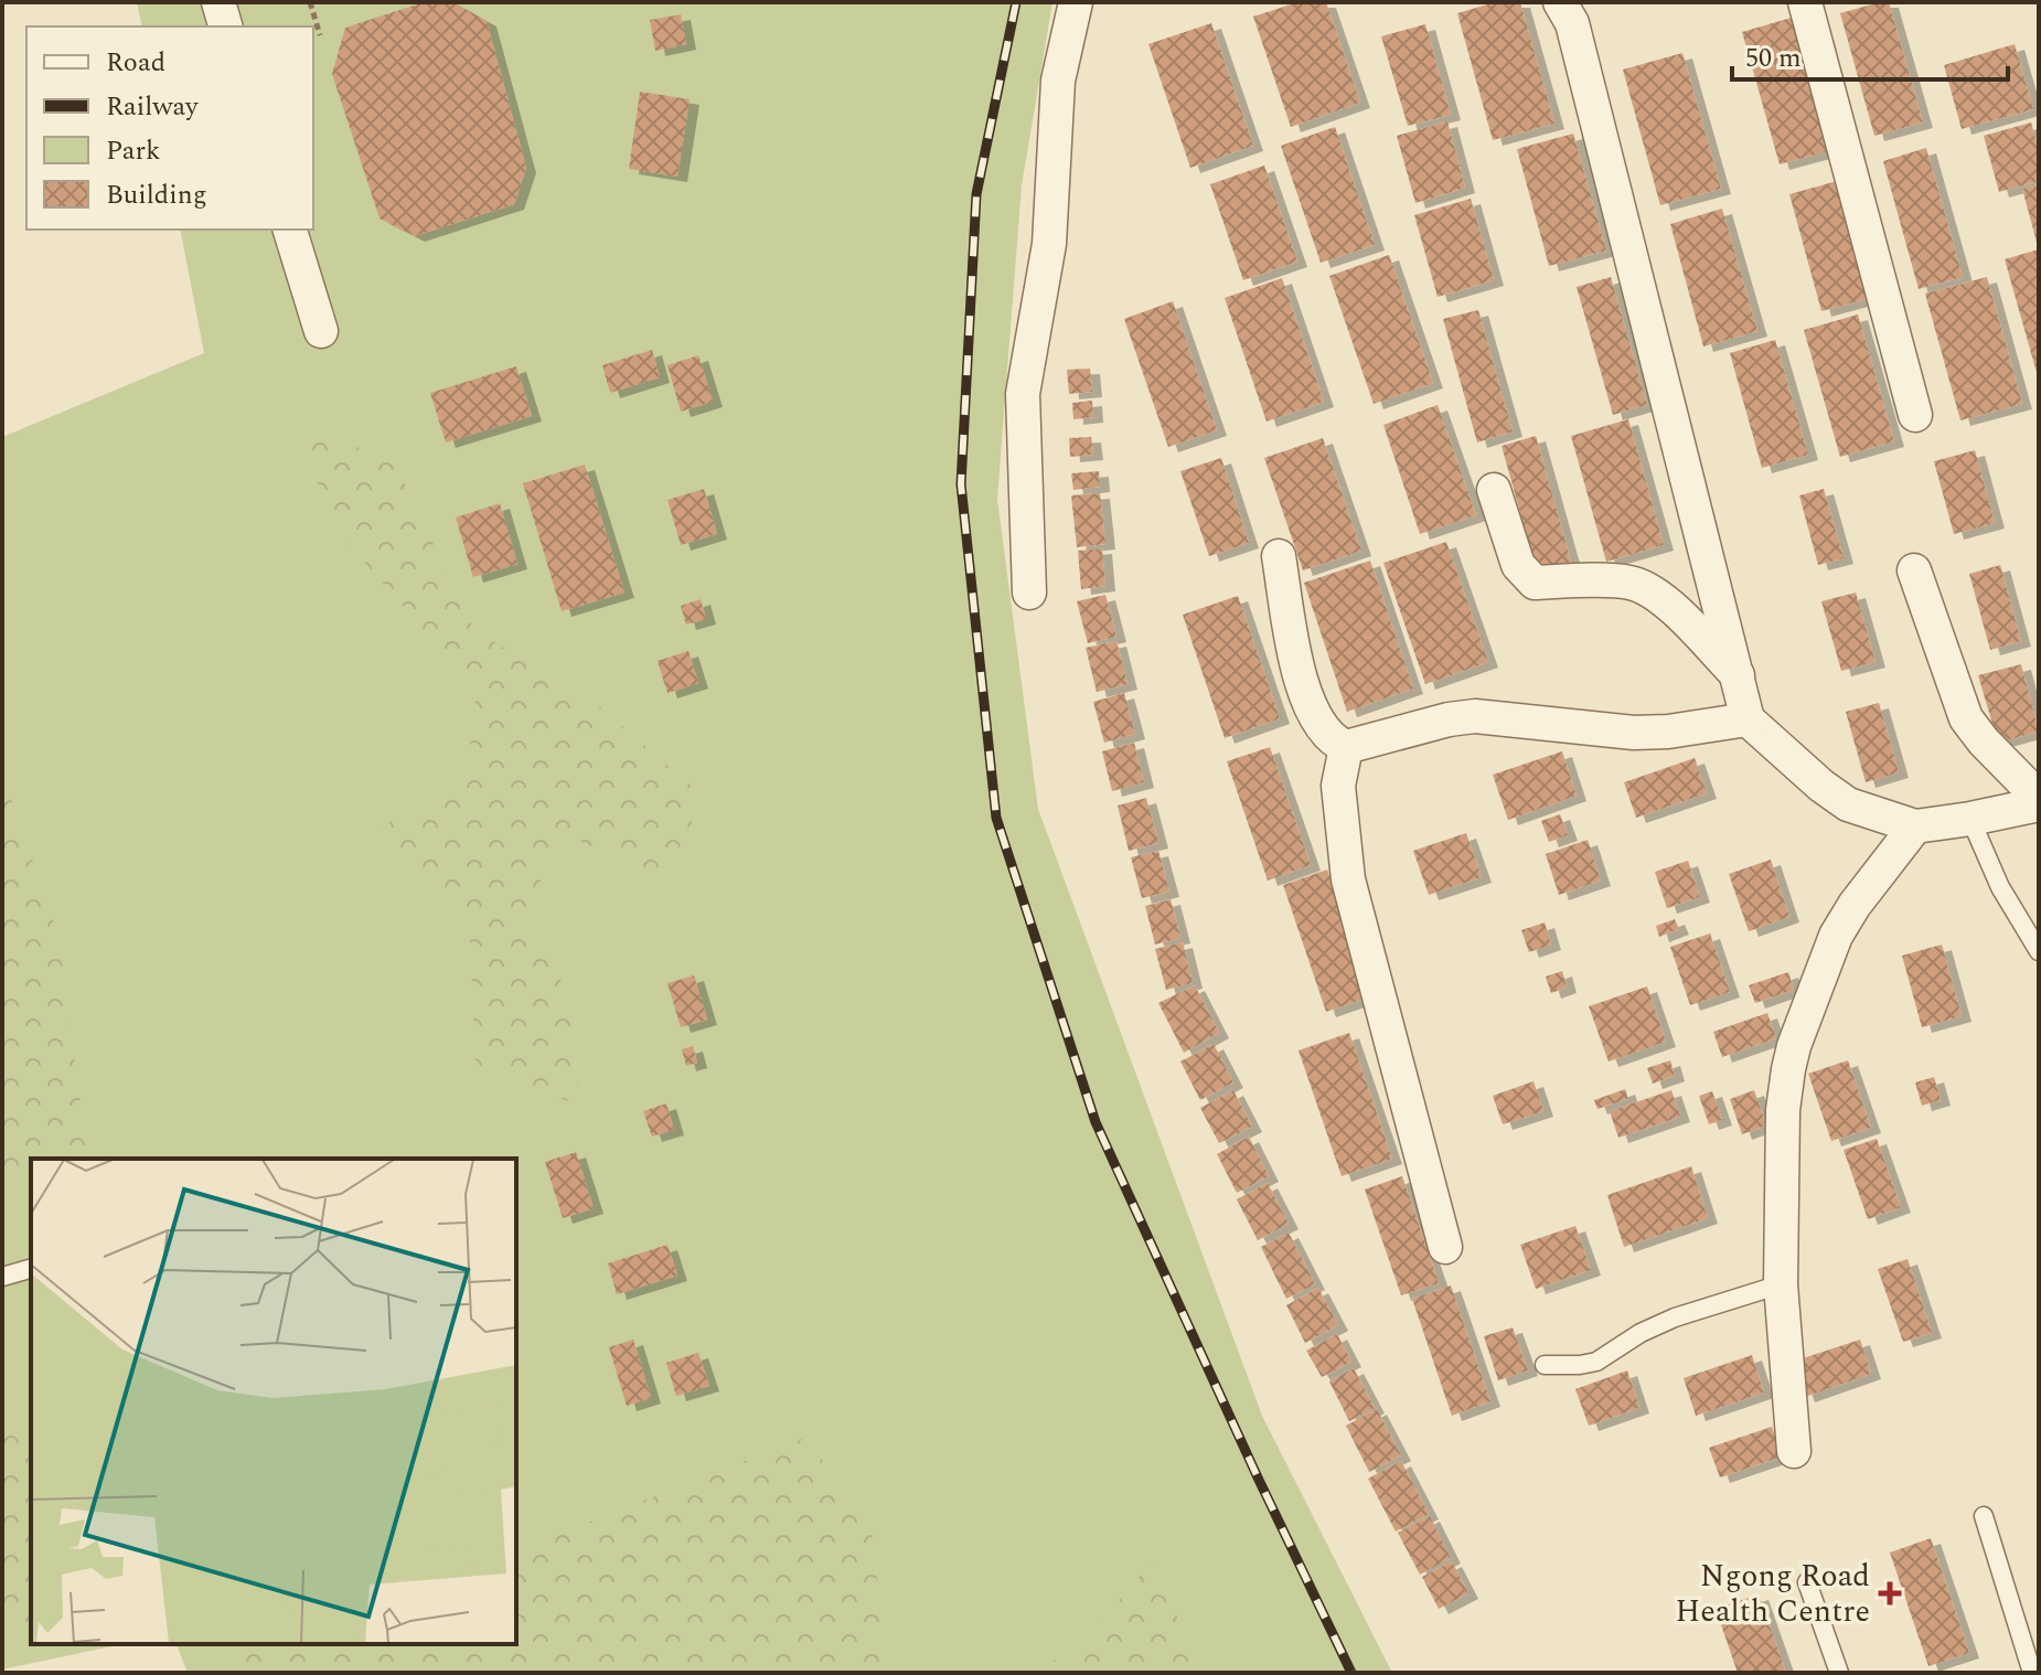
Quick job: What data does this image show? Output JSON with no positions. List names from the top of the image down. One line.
{"places":{"health":["Ngong Road Health Centre"]},"legend":["Road","Railway","Park","Building"],"scale_bar":"50 m"}
